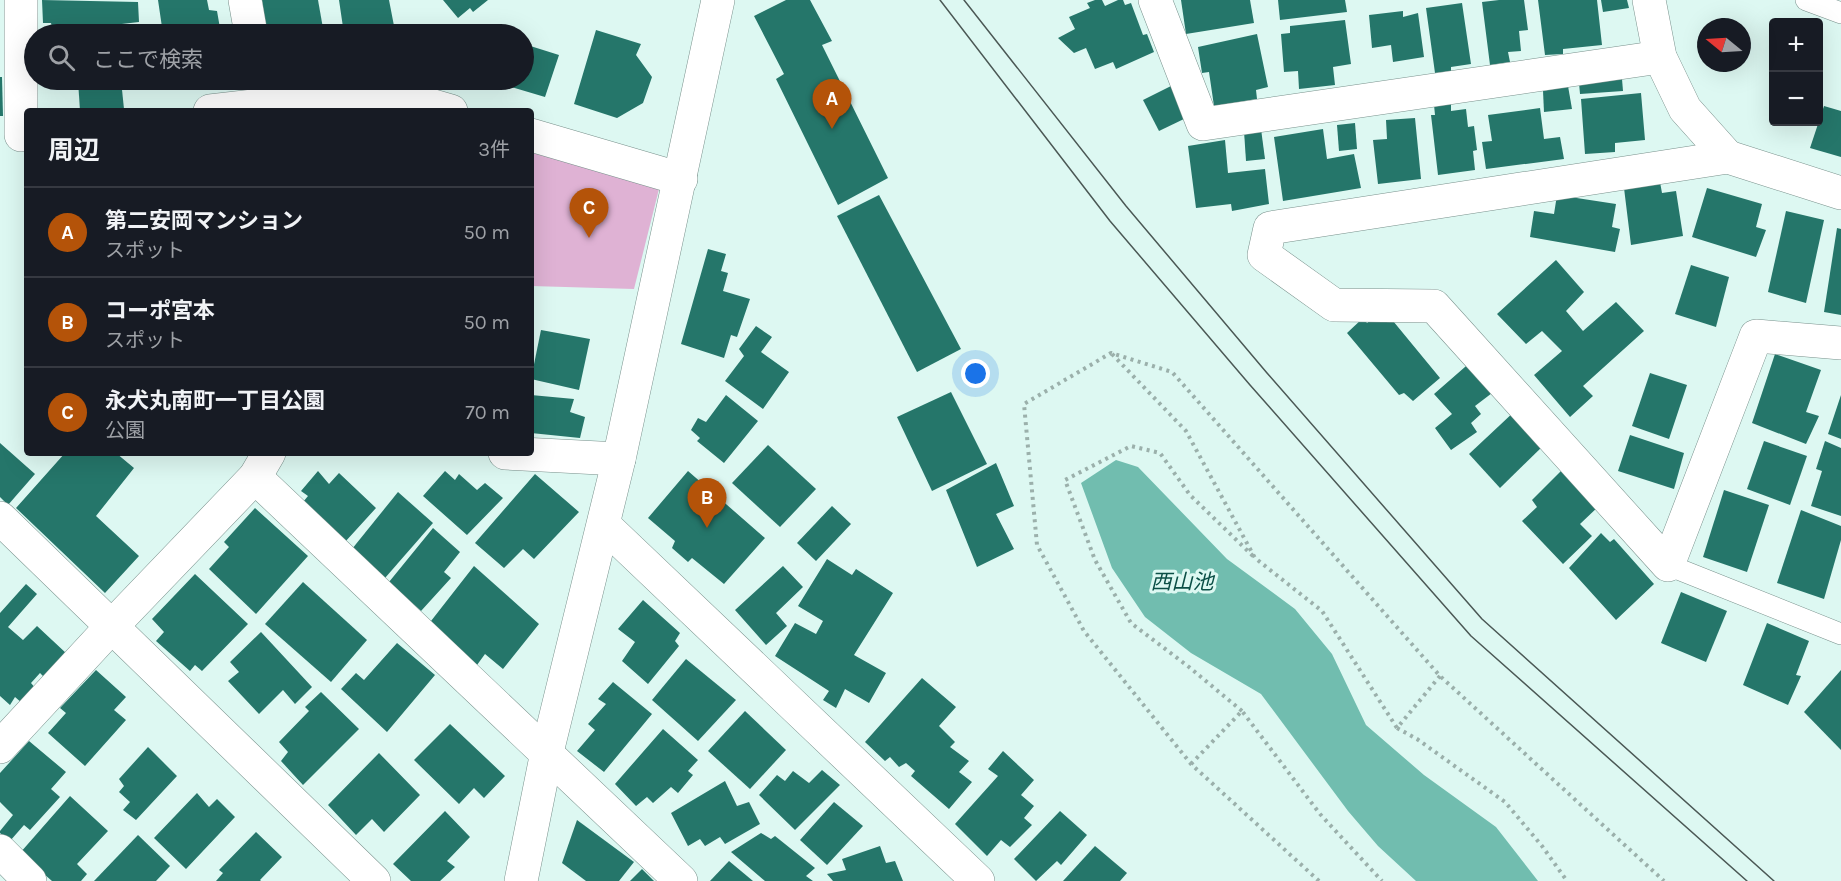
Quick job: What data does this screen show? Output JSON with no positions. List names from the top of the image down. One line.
{"water":["西山池"],"north":"left","page":{"map_buttons":["+","−"],"search":"ここで検索","pins":["A","C","B"],"heading":["周辺","3件"],"list":[{"mark":"A","name":"第二安岡マンション","note":"スポット","value":"50 m"},{"mark":"B","name":"コーポ宮本","note":"スポット","value":"50 m"},{"mark":"C","name":"永犬丸南町一丁目公園","note":"公園","value":"70 m"}]}}
